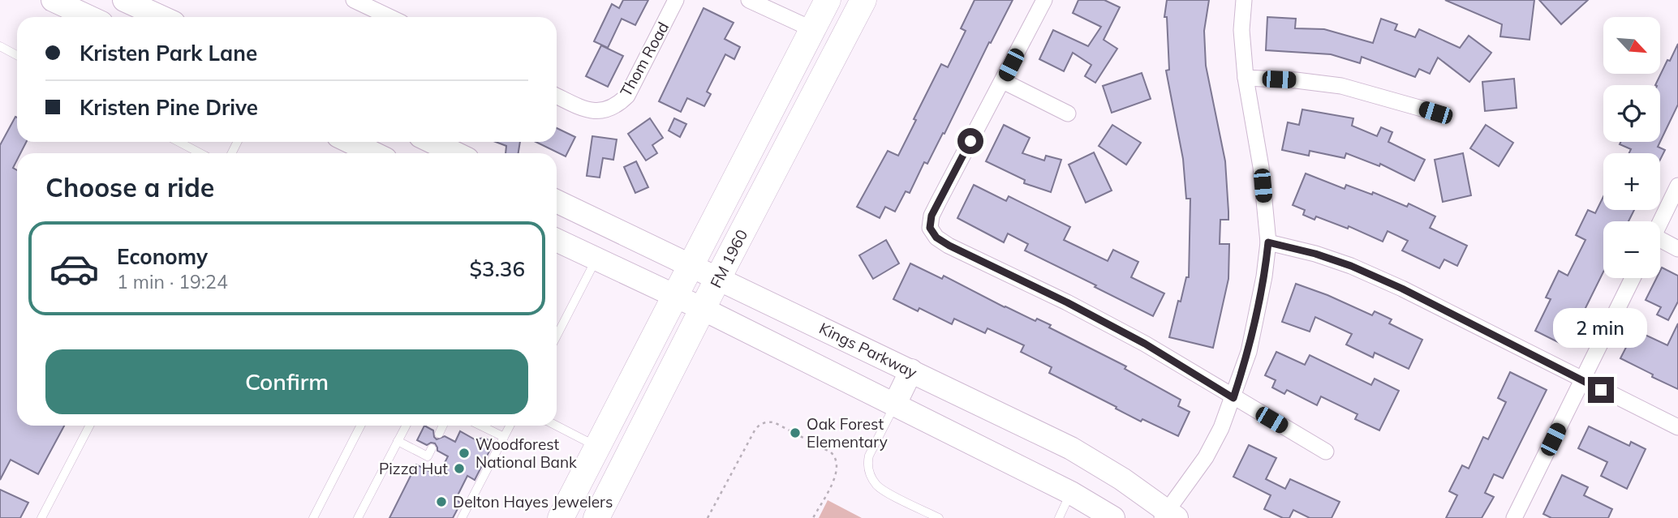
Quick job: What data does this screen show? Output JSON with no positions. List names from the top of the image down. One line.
{"streets":{"main road":["FM 1960"],"street":["Thom Road","Kings Parkway"]},"crossings":[["FM 1960","Kings Parkway"]],"places":["Oak Forest Elementary","Woodforest National Bank","Pizza Hut","Delton Hayes Jewelers"],"north":"bottom right","page":{"map_buttons":["+","−"],"banner":["Kristen Park Lane","Kristen Pine Drive"],"heading":"Choose a ride","list":[{"name":"Economy","note":"1 min · 19:24","value":"$3.36"}],"bubble":"2 min","buttons":"Confirm"}}
